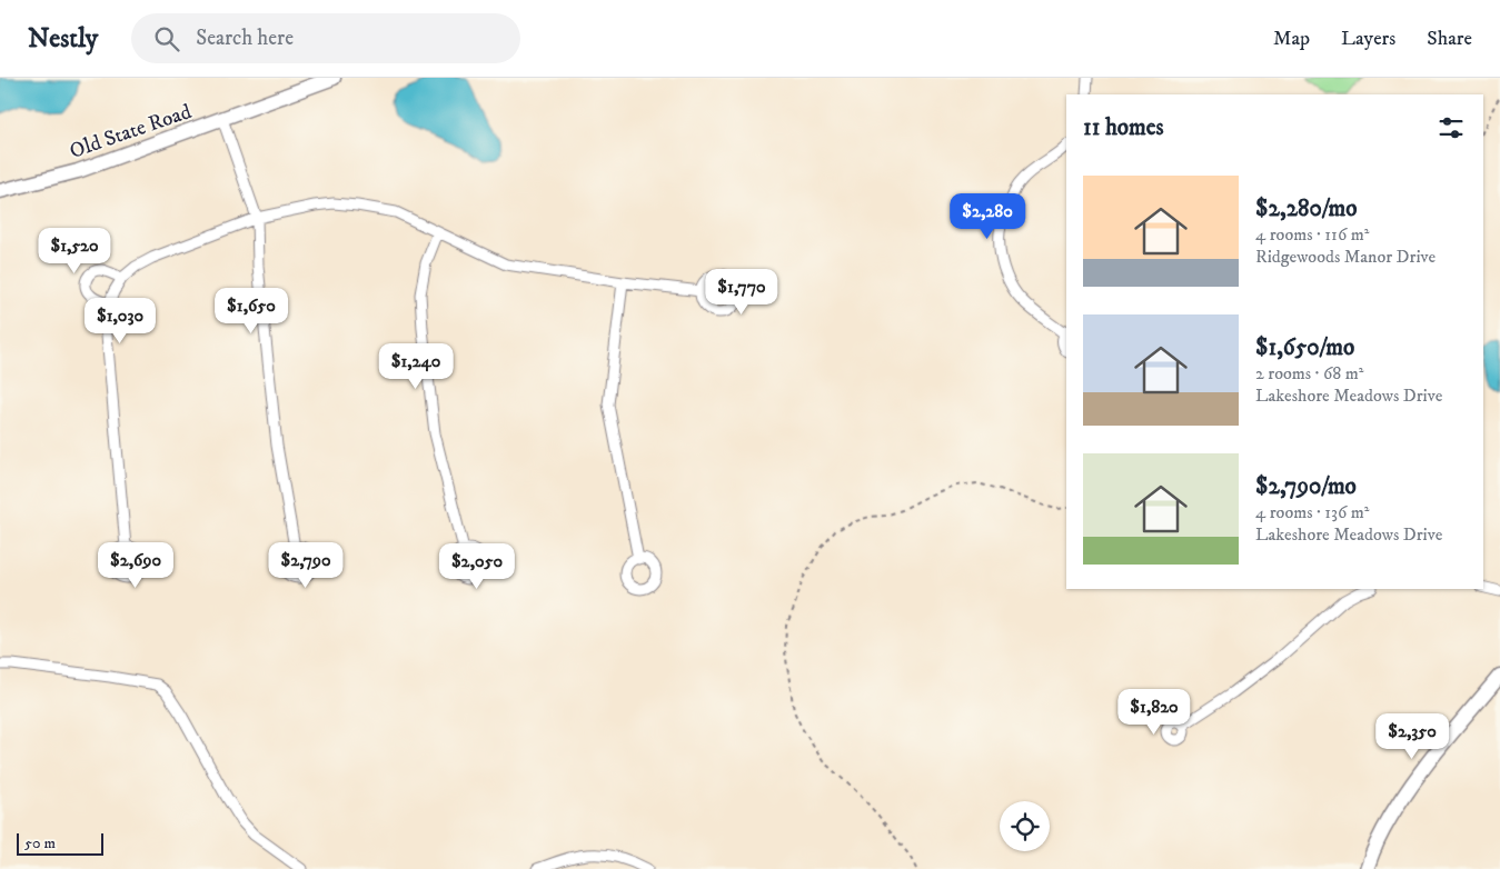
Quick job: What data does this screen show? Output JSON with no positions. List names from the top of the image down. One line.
{"streets":{"street":["Old State Road"]},"scale_bar":"50 m","page":{"header":"Nestly","search":"Search here","nav":["Map","Layers","Share"],"heading":"11 homes","list":[{"name":"$2,280/mo","note":"4 rooms · 116 m² · Ridgewoods Manor Drive"},{"name":"$1,650/mo","note":"2 rooms · 68 m² · Lakeshore Meadows Drive"},{"name":"$2,790/mo","note":"4 rooms · 136 m² · Lakeshore Meadows Drive"}],"price":["$2,280","$1,520","$1,770","$1,650","$1,030","$1,240","$2,690","$2,790","$2,050","$1,820","$2,350"],"scale":"50 m"}}
